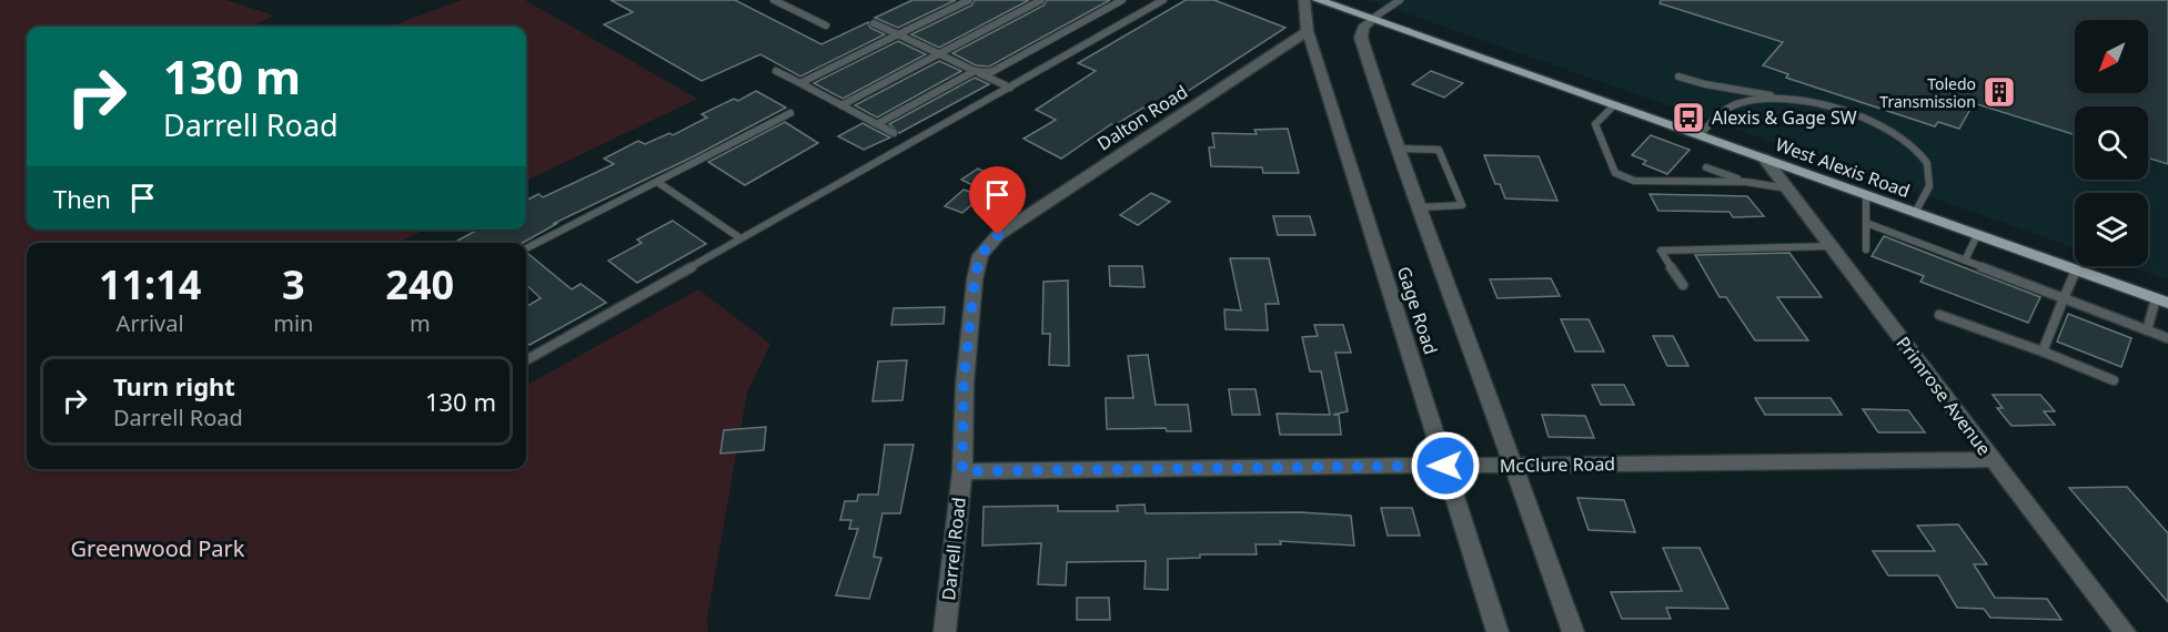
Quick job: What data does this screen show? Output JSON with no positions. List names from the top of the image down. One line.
{"streets":{"main road":["West Alexis Road"],"street":["Dalton Road","Gage Road","Primrose Avenue","McClure Road","Darrell Road"]},"crossings":[["Dalton Road","Gage Road"],["Dalton Road","Darrell Road"],["West Alexis Road","Gage Road"],["West Alexis Road","Primrose Avenue"],["Gage Road","McClure Road"],["Primrose Avenue","McClure Road"],["McClure Road","Darrell Road"]],"parks":["Greenwood Park"],"places":{"building":["Toledo Transmission"],"bus stop":["Alexis & Gage SW"]},"north":"bottom left","page":{"turn":["130 m","Darrell Road"],"then":"Then","eta":["11:14","Arrival","3","min","240","m"],"list":[{"name":"Turn right","note":"Darrell Road","value":"130 m"}]}}
